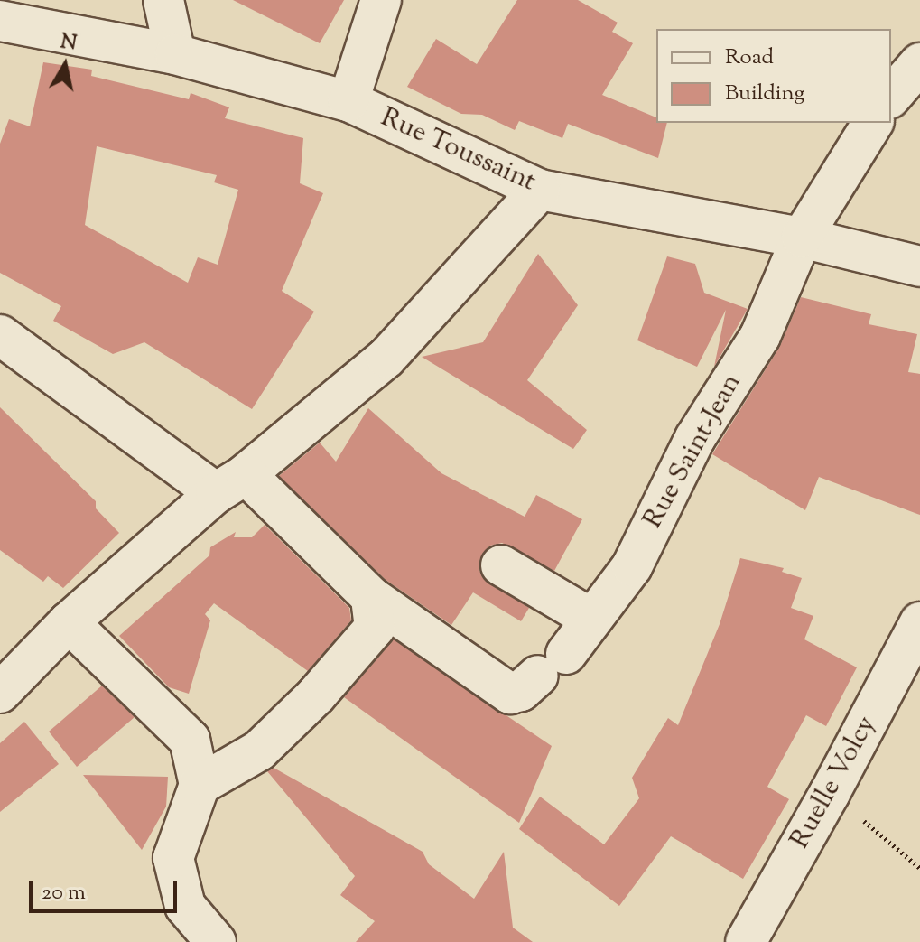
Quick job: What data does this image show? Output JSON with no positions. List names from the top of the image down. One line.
{"streets":{"street":["Rue Toussaint","Rue Saint-Jean","Ruelle Volcy"]},"crossings":[["Rue Toussaint","Rue Saint-Jean"]],"legend":["Road","Building"],"scale_bar":"20 m","north":"top"}
